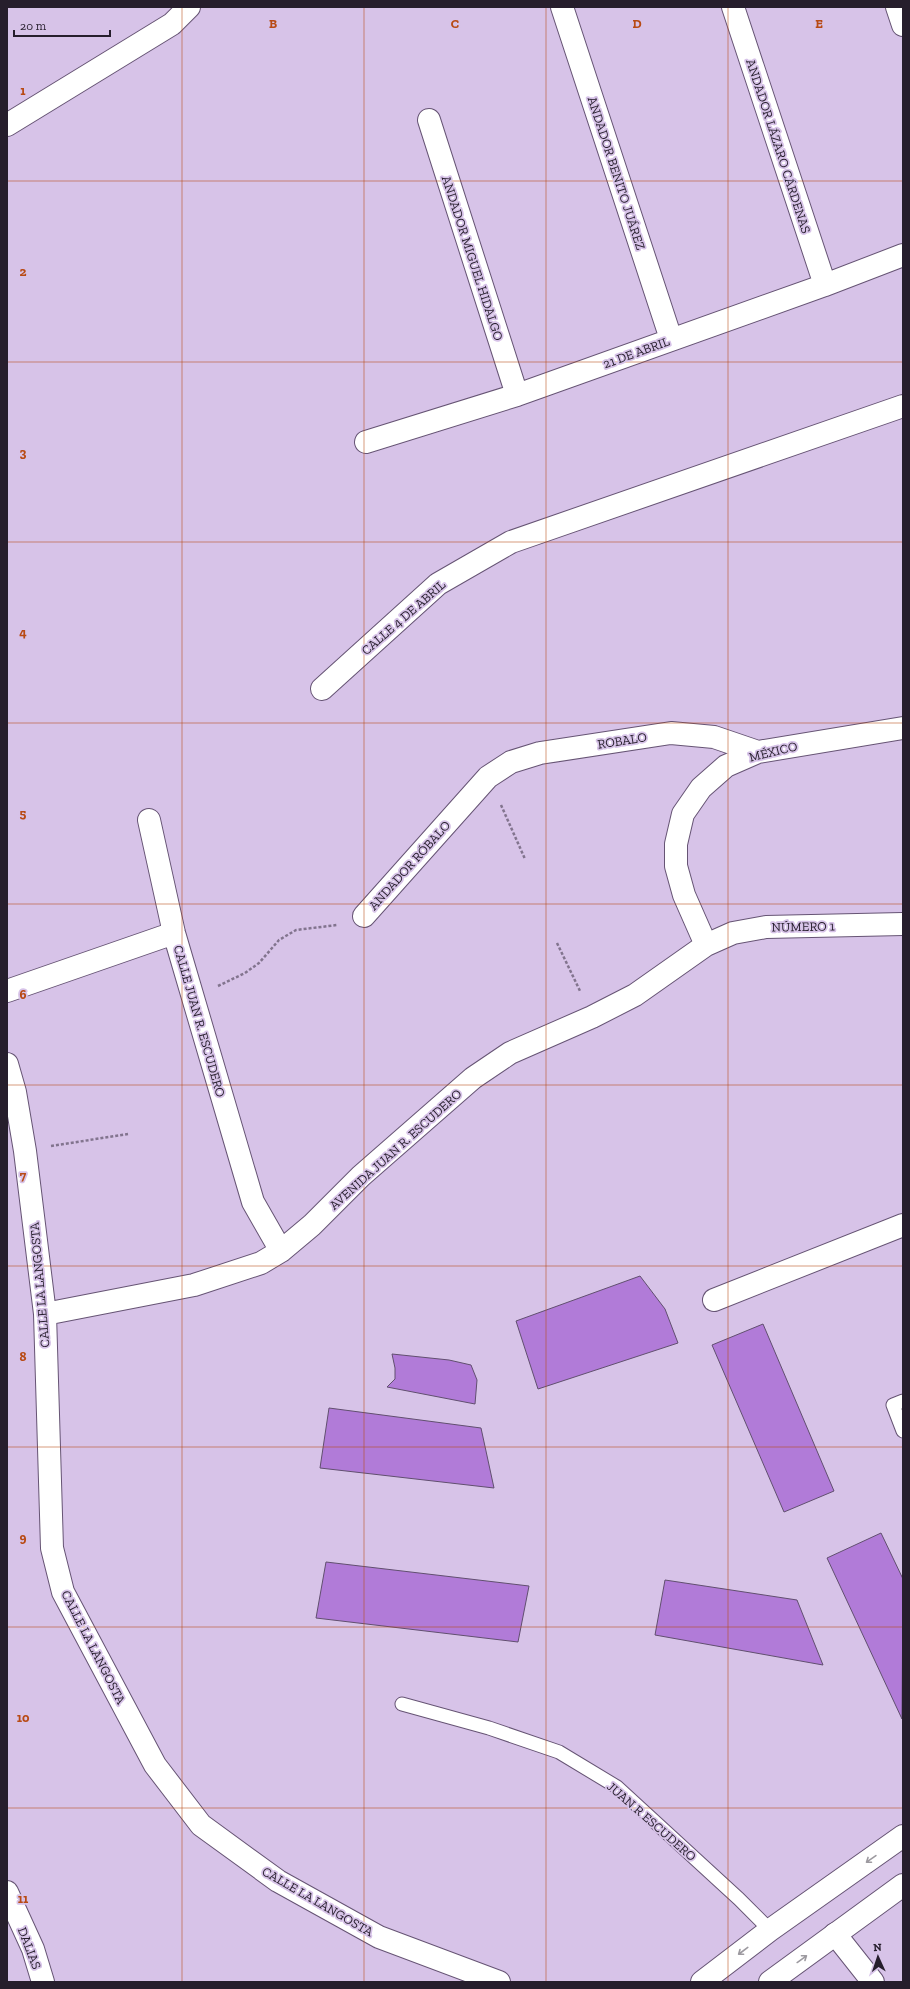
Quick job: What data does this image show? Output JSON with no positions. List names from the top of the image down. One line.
{"streets":{"street":["ANDADOR LÁZARO CÁRDENAS","ANDADOR BENITO JUÁREZ","ANDADOR MIGUEL HIDALGO","21 DE ABRIL","CALLE 4 DE ABRIL","ROBALO","MÉXICO","ANDADOR RÓBALO","NÚMERO 1","CALLE JUAN R. ESCUDERO","AVENIDA JUAN R. ESCUDERO","CALLE LA LANGOSTA","DALIAS"],"lane":["JUAN R ESCUDERO"]},"crossings":[["ANDADOR LÁZARO CÁRDENAS","21 DE ABRIL"],["ANDADOR BENITO JUÁREZ","21 DE ABRIL"],["ANDADOR MIGUEL HIDALGO","21 DE ABRIL"],["ROBALO","MÉXICO"],["ROBALO","ANDADOR RÓBALO"],["MÉXICO","NÚMERO 1"],["MÉXICO","AVENIDA JUAN R. ESCUDERO"],["ANDADOR RÓBALO","CALLE JUAN R. ESCUDERO"],["NÚMERO 1","AVENIDA JUAN R. ESCUDERO"],["CALLE JUAN R. ESCUDERO","AVENIDA JUAN R. ESCUDERO"],["AVENIDA JUAN R. ESCUDERO","CALLE LA LANGOSTA"]],"scale_bar":"20 m","north":"top","grid":{"columns":["B","C","D","E"],"rows":["1","2","3","4","5","6","7","8","9","10","11"]}}
